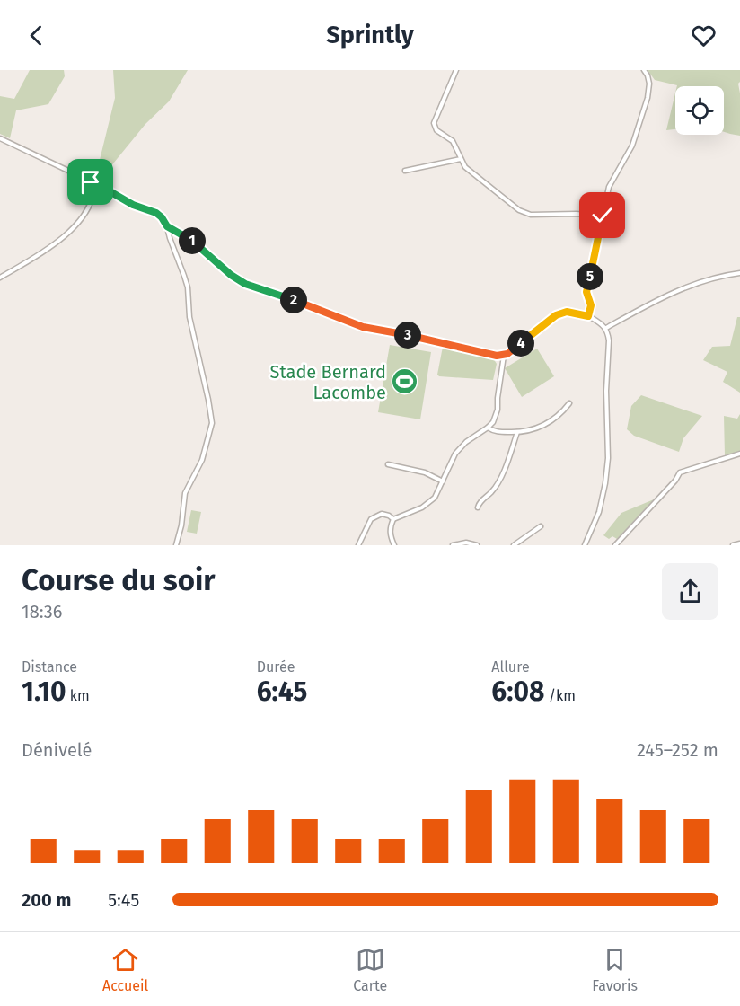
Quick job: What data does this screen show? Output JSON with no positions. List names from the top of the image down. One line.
{"places":{"sports":["Stade Bernard Lacombe"]},"page":{"header":"Sprintly","pins":["1","5","2","3","4"],"heading":["Course du soir","18:36"],"stats":[["Distance","1.10 km"],["Durée","6:45"],["Allure","6:08 /km"]],"chart":["Dénivelé","245–252 m"],"list":[{"name":"200 m","note":"5:45"}],"tabs":["Accueil","Carte","Favoris"]}}
